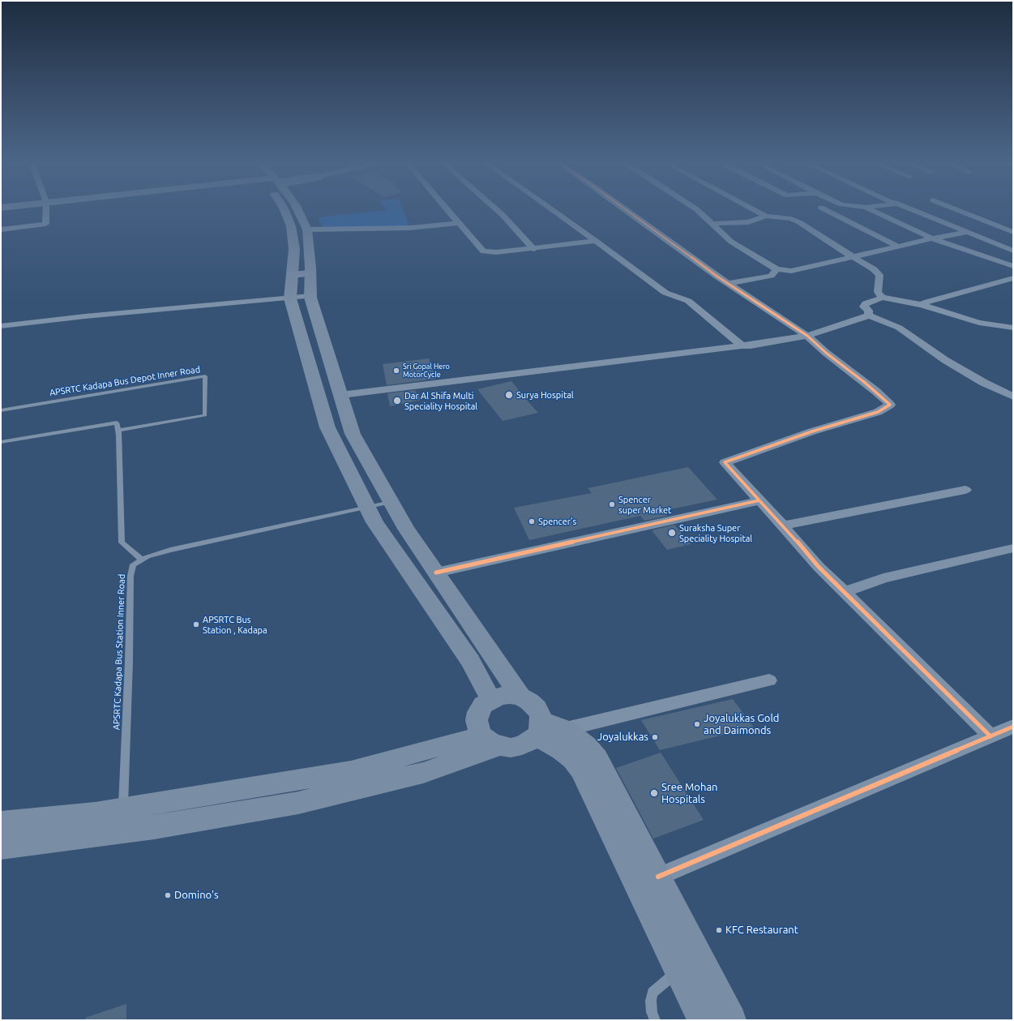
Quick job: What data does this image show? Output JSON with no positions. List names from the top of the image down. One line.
{"streets":{"lane":["APSRTC Kadapa Bus Depot Inner Road","APSRTC Kadapa Bus Station Inner Road"]},"places":["Sri Gopal Hero MotorCycle","Surya Hospital","Dar Al Shifa Multi Speciality Hospital","Spencer super Market","Spencer’s","Suraksha Super Speciality Hospital","APSRTC Bus Station , Kadapa","Joyalukkas Gold and Daimonds","Joyalukkas","Sree Mohan Hospitals","Domino's","KFC Restaurant"]}
